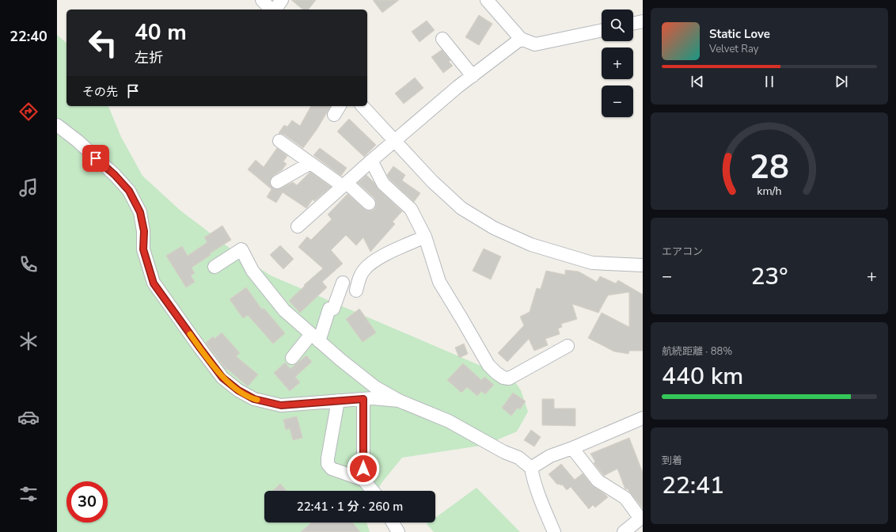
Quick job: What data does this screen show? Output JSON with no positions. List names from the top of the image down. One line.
{"page":{"tabs":"22:40","map_buttons":["+","−"],"turn":["40 m","左折"],"song":["Static Love","Velvet Ray"],"then":"その先","tile":["エアコン",["航続距離 · 88%","440 km"],["到着","22:41"]],"heat":["−","23°","+"],"limit":"30","trip":"22:41 · 1 分 · 260 m","gauge":["28","km/h"]}}
